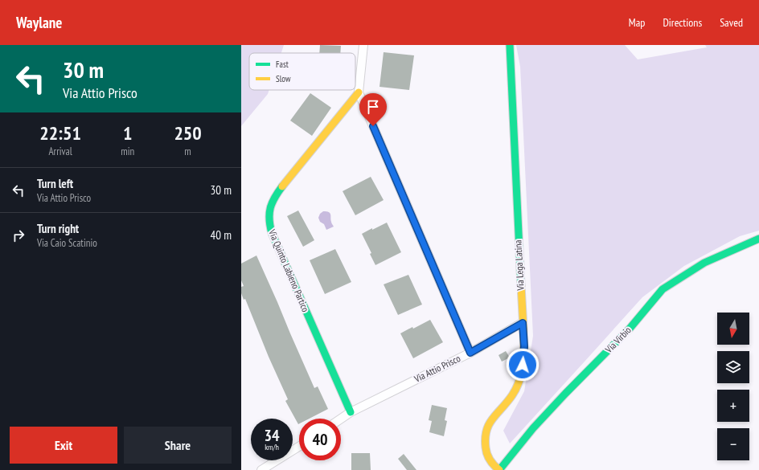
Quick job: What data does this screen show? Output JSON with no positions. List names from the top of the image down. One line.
{"streets":{"street":["Via Lega Latina","Via Quinto Labieno Partico","Via Virbio","Via Attio Prisco"]},"crossings":[["Via Lega Latina","Via Virbio"],["Via Lega Latina","Via Attio Prisco"],["Via Quinto Labieno Partico","Via Attio Prisco"]],"legend":["Fast","Slow"],"north":"bottom","page":{"header":"Waylane","nav":["Map","Directions","Saved"],"turn":["30 m","Via Attio Prisco"],"eta":["22:51","Arrival","1","min","250","m"],"list":[{"name":"Turn left","note":"Via Attio Prisco","value":"30 m"},{"name":"Turn right","note":"Via Caio Scatinio","value":"40 m"}],"map_buttons":["+","−"],"speed":"34 km/h","limit":"40","buttons":["Exit","Share"]}}
